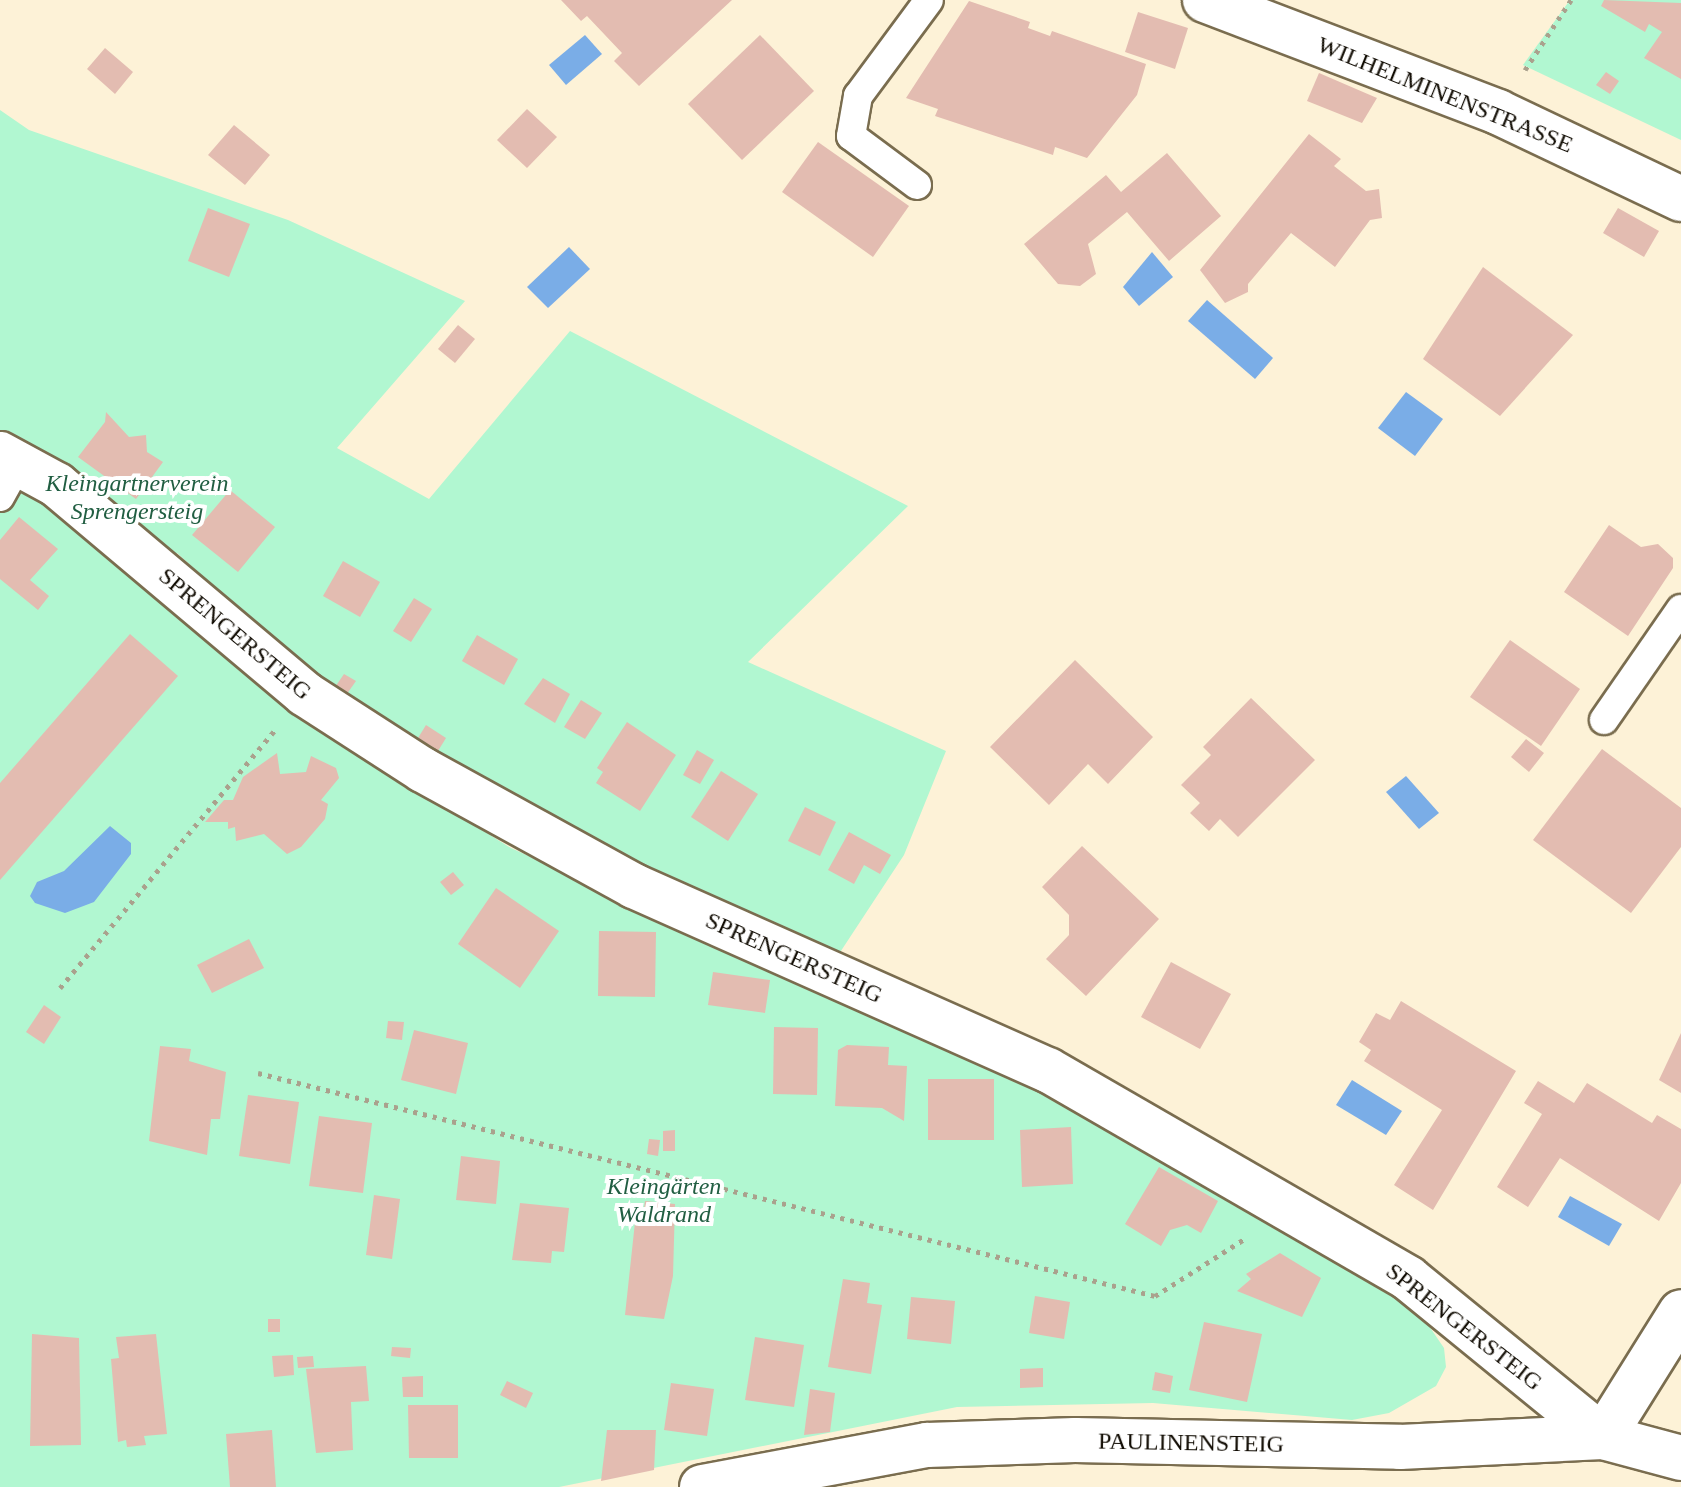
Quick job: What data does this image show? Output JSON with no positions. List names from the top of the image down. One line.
{"streets":{"street":["WILHELMINENSTRASSE","SPRENGERSTEIG","PAULINENSTEIG"]},"crossings":[["SPRENGERSTEIG","PAULINENSTEIG"]],"parks":["Kleingartnerverein Sprengersteig","Kleingärten Waldrand"]}
